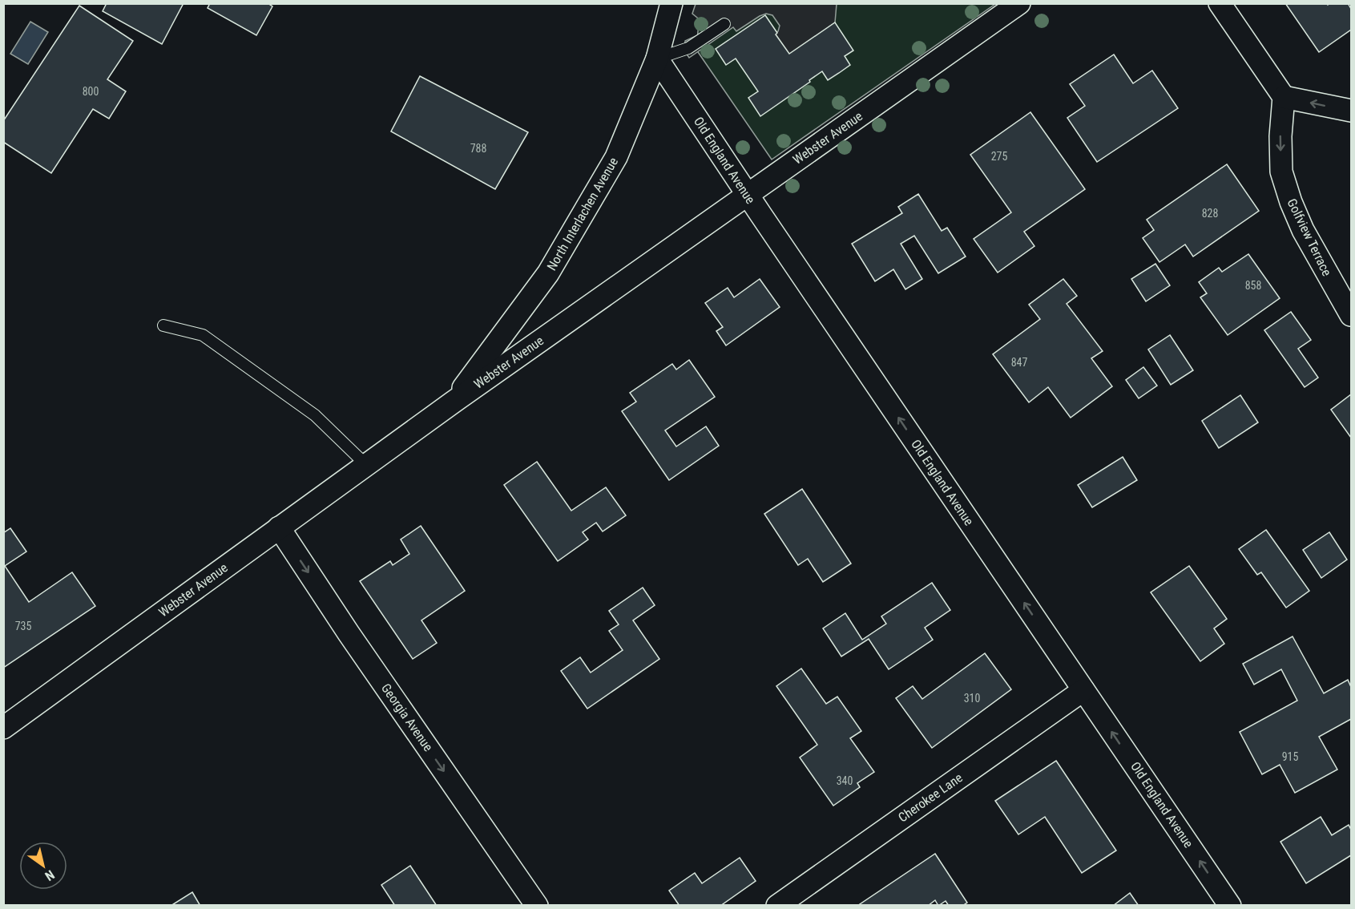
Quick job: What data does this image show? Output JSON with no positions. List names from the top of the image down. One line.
{"streets":{"street":["Webster Avenue","Old England Avenue","North Interlachen Avenue","Golfview Terrace","Georgia Avenue","Cherokee Lane"]},"crossings":[["Webster Avenue","Old England Avenue"],["Webster Avenue","North Interlachen Avenue"],["Webster Avenue","Georgia Avenue"],["Old England Avenue","North Interlachen Avenue"],["Old England Avenue","Cherokee Lane"]],"one_way":["Old England Avenue","Golfview Terrace","Georgia Avenue"],"house_numbers":["800","788","275","828","858","847","735","310","915","340"],"north":"bottom right"}
